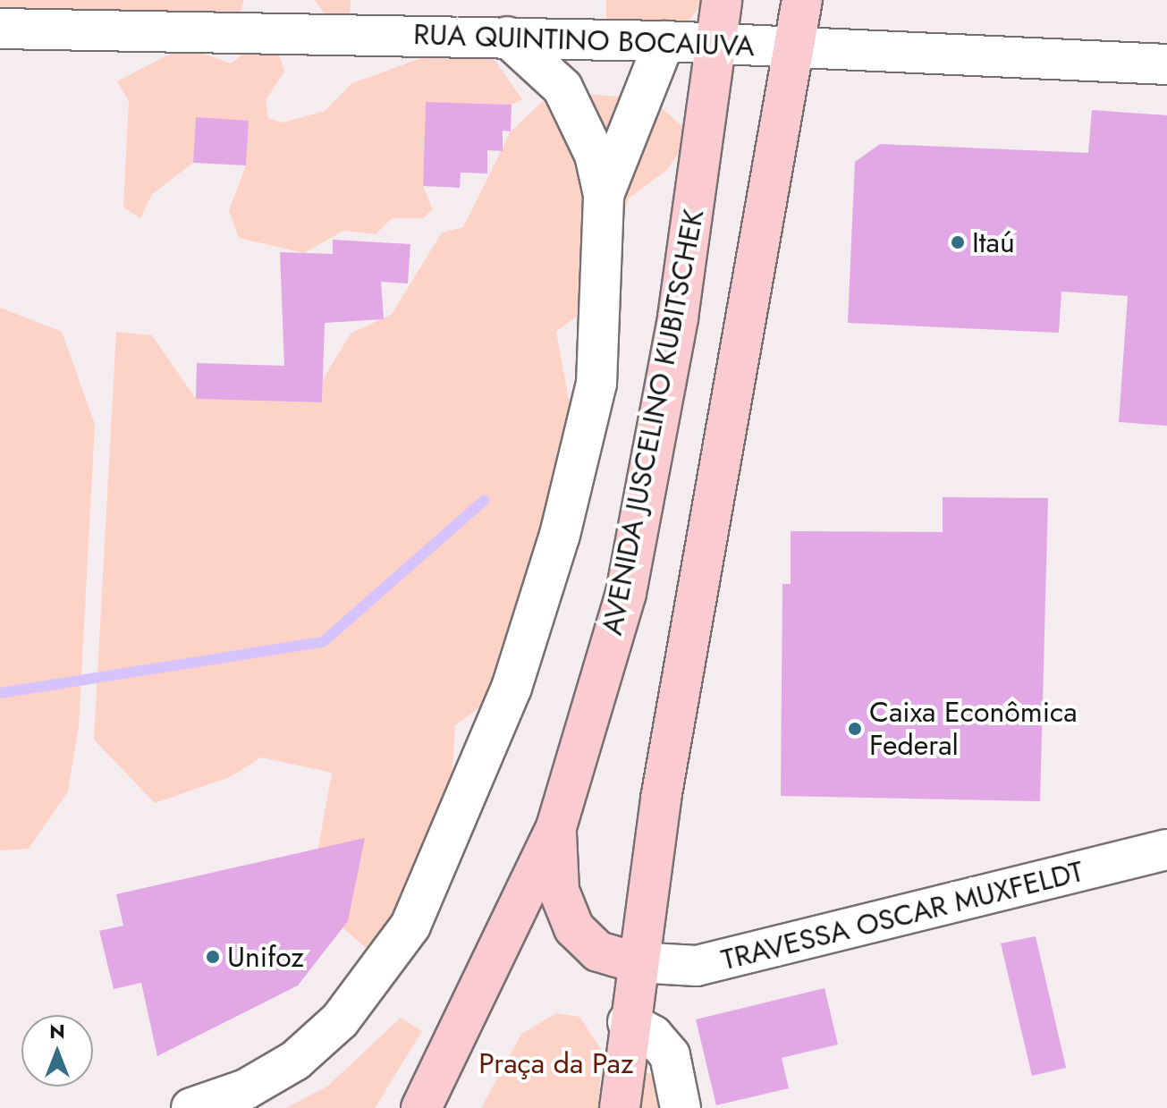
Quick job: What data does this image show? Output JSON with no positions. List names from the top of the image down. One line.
{"streets":{"main road":["AVENIDA JUSCELINO KUBITSCHEK"],"street":["RUA QUINTINO BOCAIUVA","TRAVESSA OSCAR MUXFELDT"]},"crossings":[["RUA QUINTINO BOCAIUVA","AVENIDA JUSCELINO KUBITSCHEK"]],"parks":["Praça da Paz"],"places":["Itaú","Caixa Econômica Federal","Unifoz"],"north":"top"}
